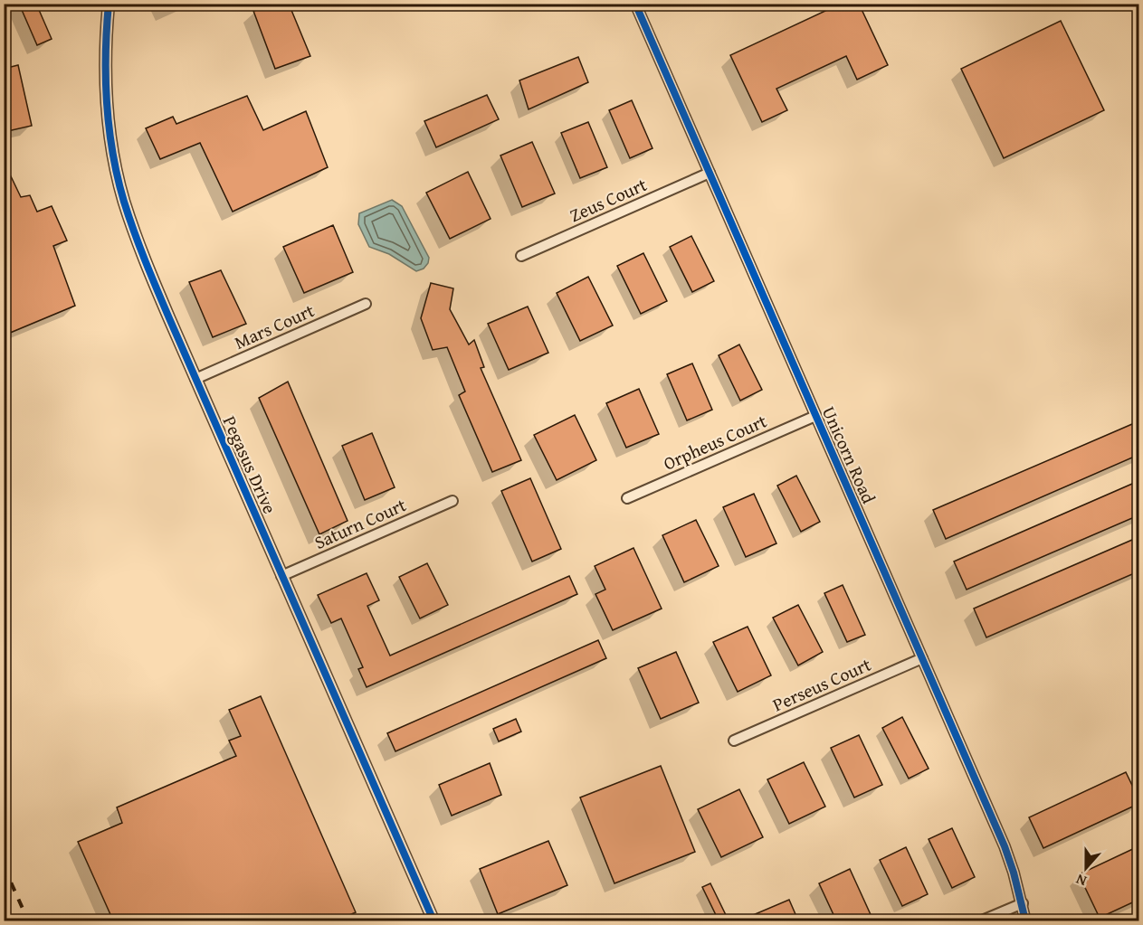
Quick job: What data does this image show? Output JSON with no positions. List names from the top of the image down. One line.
{"streets":{"street":["Zeus Court","Mars Court","Orpheus Court","Unicorn Road","Pegasus Drive","Saturn Court","Perseus Court"]},"crossings":[["Zeus Court","Unicorn Road"],["Mars Court","Pegasus Drive"],["Orpheus Court","Unicorn Road"],["Unicorn Road","Perseus Court"],["Pegasus Drive","Saturn Court"]],"north":"bottom"}
